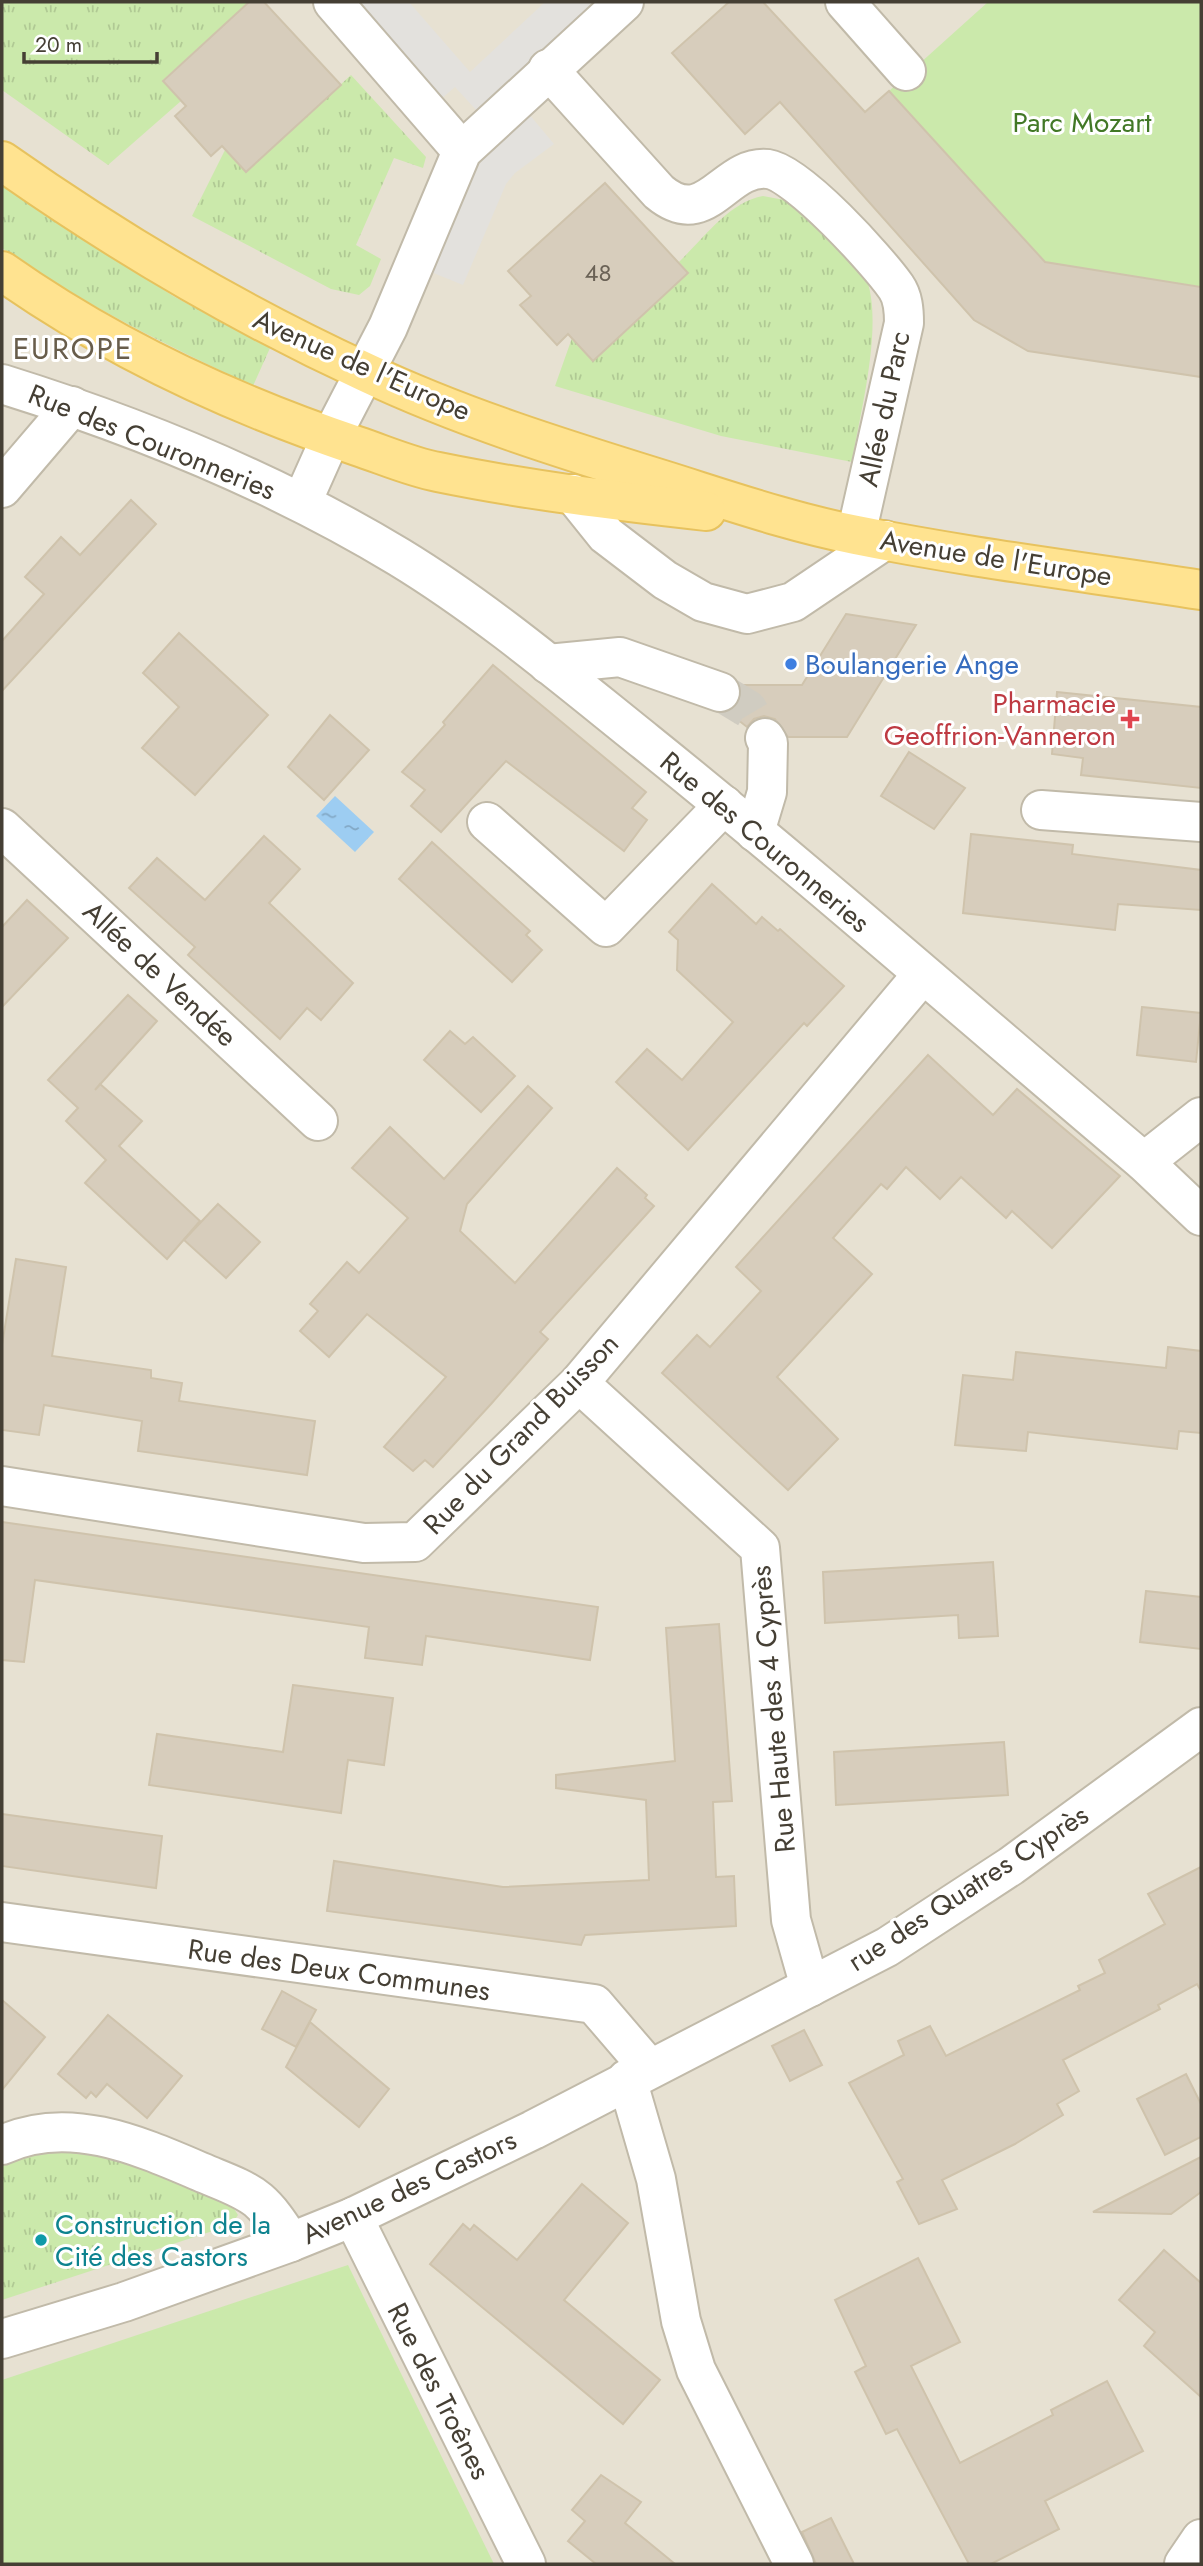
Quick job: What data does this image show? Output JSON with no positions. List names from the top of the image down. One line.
{"streets":{"main road":["Avenue de l'Europe"],"street":["Allée du Parc","Rue des Couronneries","Allée de Vendée","Rue du Grand Buisson","Rue Haute des 4 Cyprès","rue des Quatres Cyprès","Rue des Deux Communes","Avenue des Castors","Rue des Troênes"]},"crossings":[["Avenue de l'Europe","Allée du Parc"],["Avenue de l'Europe","Rue des Couronneries"],["Rue des Couronneries","Rue du Grand Buisson"],["Rue du Grand Buisson","Rue Haute des 4 Cyprès"],["Rue Haute des 4 Cyprès","rue des Quatres Cyprès"],["rue des Quatres Cyprès","Rue des Deux Communes"],["rue des Quatres Cyprès","Avenue des Castors"],["Rue des Deux Communes","Avenue des Castors"],["Avenue des Castors","Rue des Troênes"]],"districts":["EUROPE"],"parks":["Parc Mozart"],"places":{"other":["Boulangerie Ange","Construction de la Cité des Castors"],"health":["Pharmacie Geoffrion-Vanneron"]},"house_numbers":["48"],"scale_bar":"20 m"}
